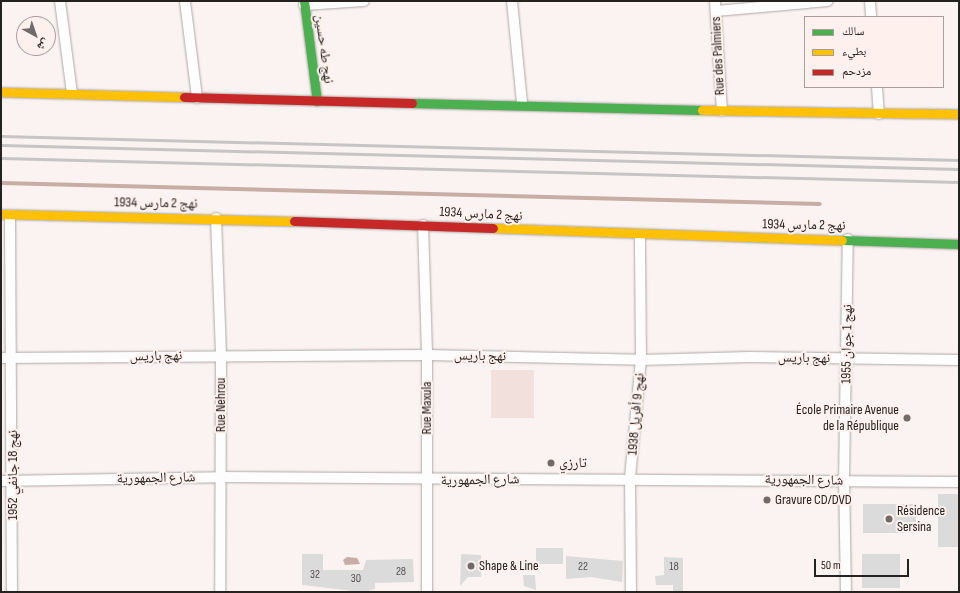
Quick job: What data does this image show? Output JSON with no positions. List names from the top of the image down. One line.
{"streets":{"street":["نهج طه حسين","Rue des Palmiers","نهج 2 مارس 1934","نهج 1 جوان 1955","نهج باريس","Rue Nehrou","Rue Maxula","نهج 9 أفريل 1938","نهج 18 جانفي 1952","شارع الجمهورية"]},"crossings":[["نهج 2 مارس 1934","نهج 1 جوان 1955"],["نهج 2 مارس 1934","Rue Nehrou"],["نهج 2 مارس 1934","Rue Maxula"],["نهج 2 مارس 1934","نهج 9 أفريل 1938"],["نهج 2 مارس 1934","نهج 18 جانفي 1952"],["نهج 1 جوان 1955","نهج باريس"],["نهج 1 جوان 1955","شارع الجمهورية"],["نهج باريس","Rue Nehrou"],["نهج باريس","Rue Maxula"],["نهج باريس","نهج 9 أفريل 1938"],["نهج باريس","نهج 18 جانفي 1952"],["Rue Nehrou","شارع الجمهورية"],["Rue Maxula","شارع الجمهورية"],["نهج 9 أفريل 1938","شارع الجمهورية"],["نهج 18 جانفي 1952","شارع الجمهورية"]],"places":["École Primaire Avenue de la République","تارزي","Gravure CD/DVD","Résidence Sersina","Shape & Line"],"house_numbers":["22","18","28","32","30"],"legend":["سالك","بطيء","مزدحم"],"scale_bar":"50 m","north":"bottom right"}
